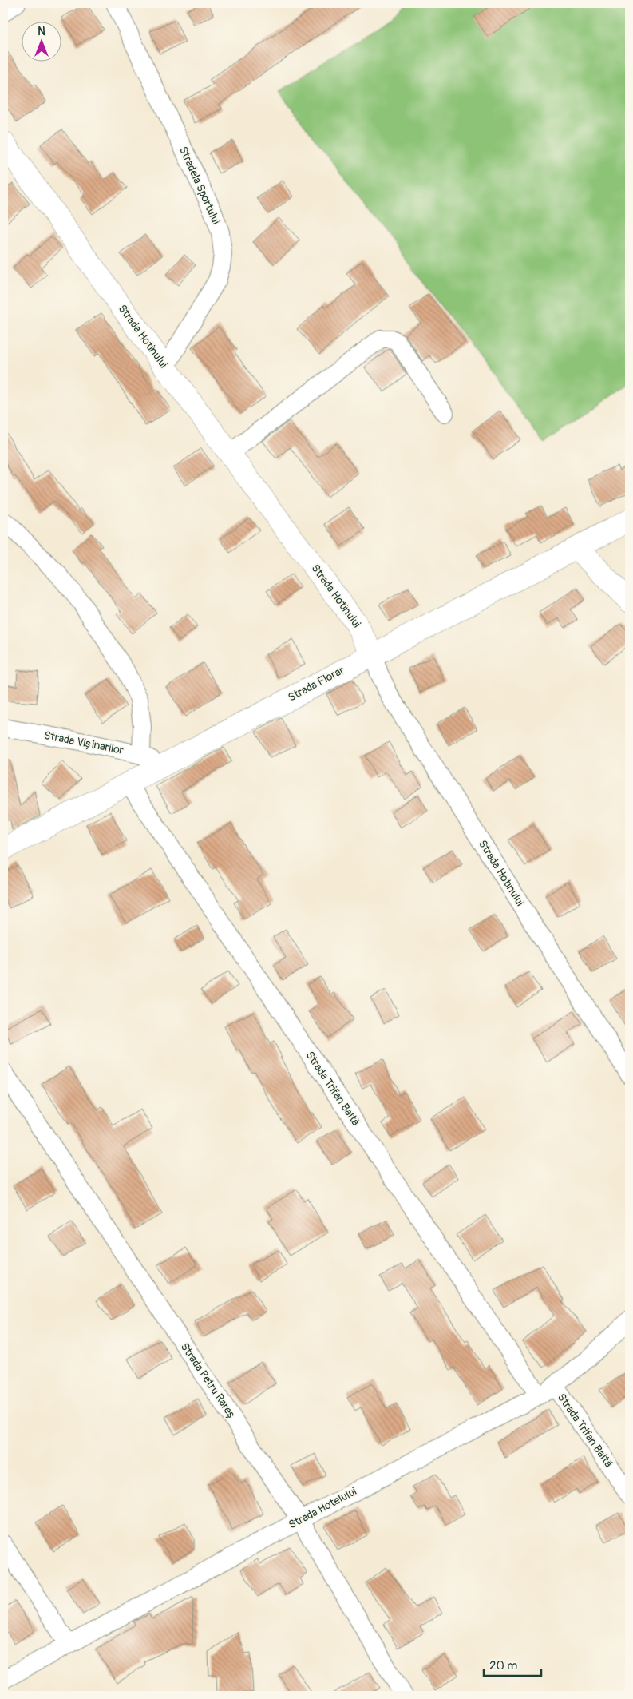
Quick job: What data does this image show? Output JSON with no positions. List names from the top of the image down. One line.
{"streets":{"street":["Stradela Sportului","Strada Hotinului","Strada Florar","Strada Vișinarilor","Strada Trifan Baltă","Strada Petru Rareș","Strada Hotelului"]},"crossings":[["Stradela Sportului","Strada Hotinului"],["Strada Hotinului","Strada Florar"],["Strada Florar","Strada Vișinarilor"],["Strada Florar","Strada Trifan Baltă"],["Strada Trifan Baltă","Strada Hotelului"],["Strada Petru Rareș","Strada Hotelului"]],"scale_bar":"20 m","north":"top"}
